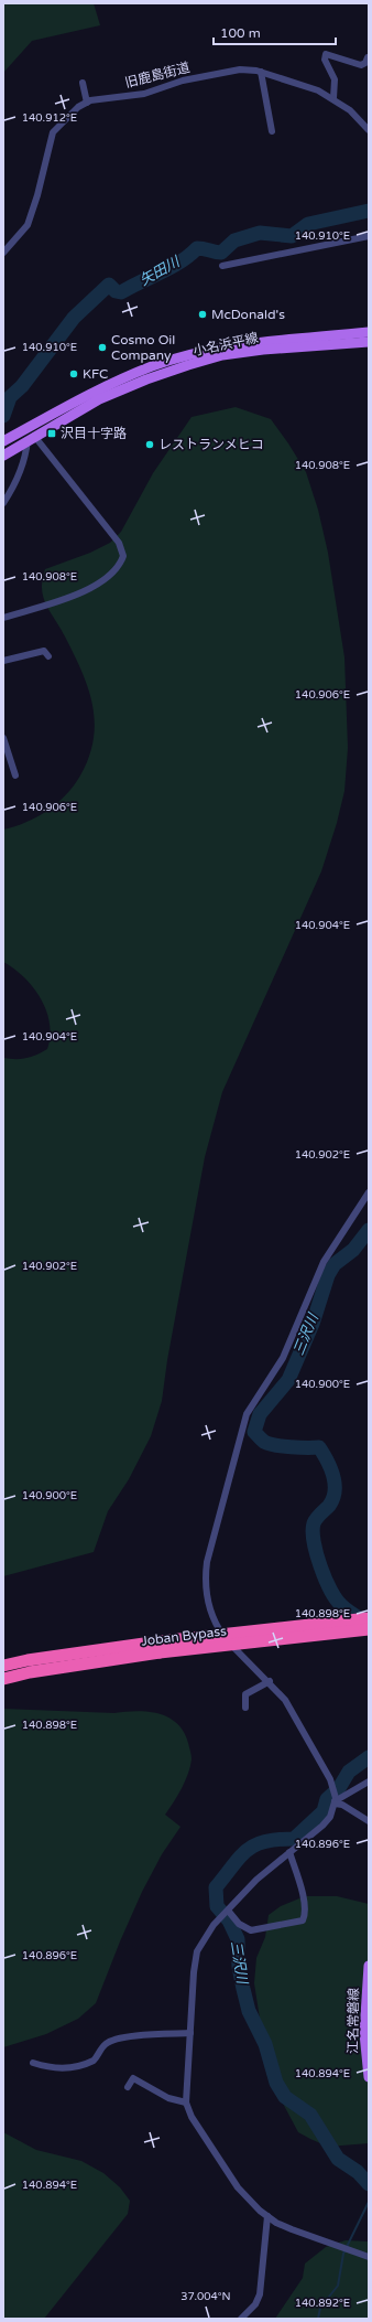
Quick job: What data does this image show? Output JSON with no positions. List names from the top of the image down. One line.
{"streets":{"highway":["Joban Bypass"],"main road":["小名浜平線","江名常磐線"],"street":["旧鹿島街道"]},"water":["矢田川","三沢川"],"places":{"other":["McDonald's","Cosmo Oil Company","KFC","レストランメヒコ"],"transit":["沢目十字路"]},"scale_bar":"100 m","coordinates":["140.912°E","140.910°E","140.908°E","140.906°E","140.904°E","140.902°E","140.900°E","140.898°E","140.896°E","140.894°E","37.004°N","140.892°E"]}
